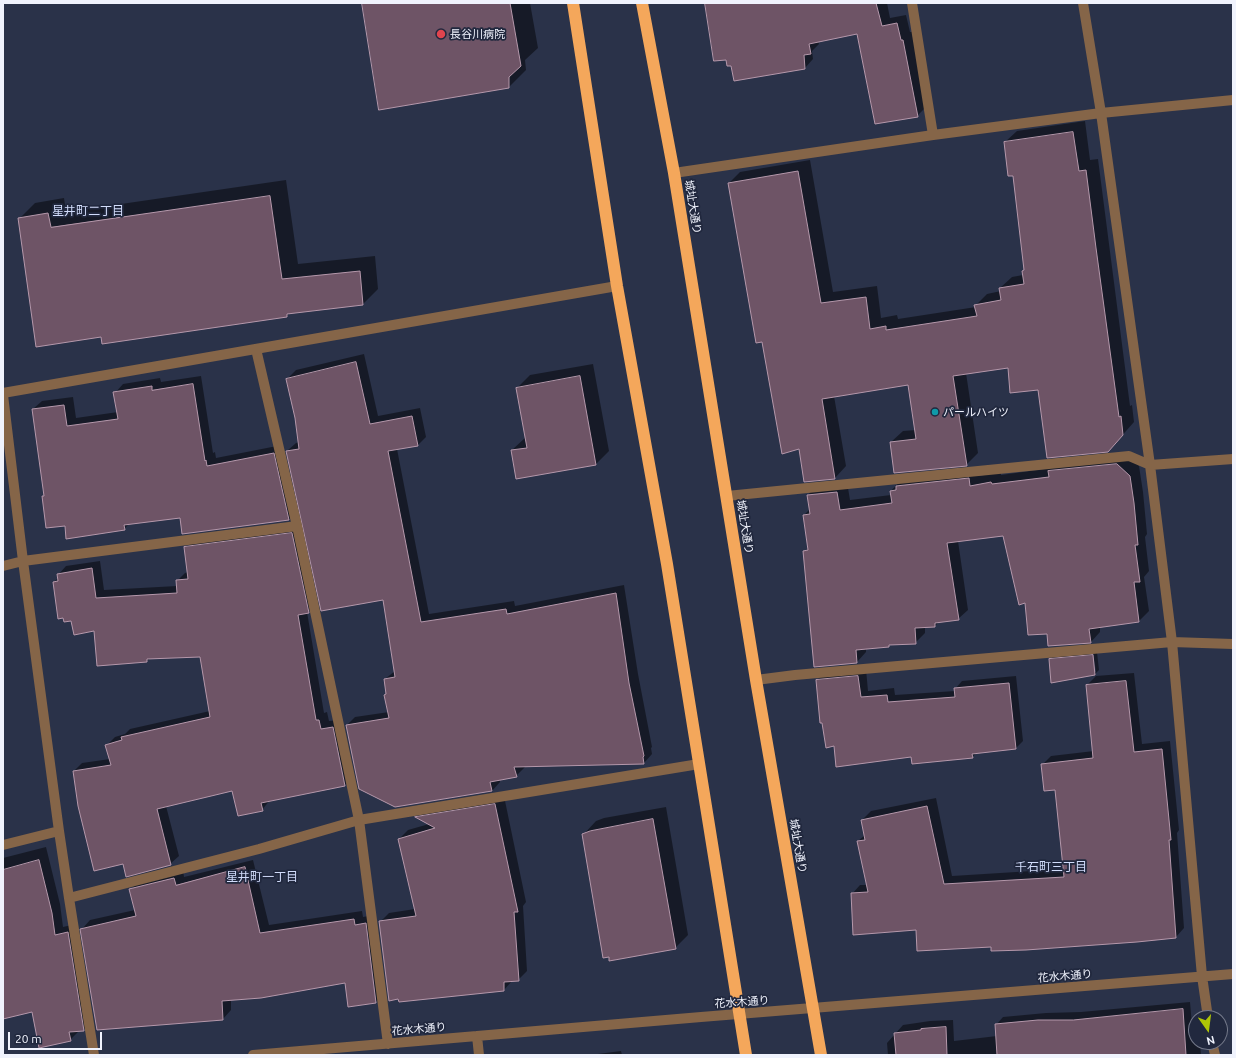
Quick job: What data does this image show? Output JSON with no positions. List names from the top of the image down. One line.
{"streets":{"highway":["城址大通り"],"street":["花水木通り"]},"crossings":[["城址大通り","花水木通り"]],"districts":["星井町二丁目","千石町三丁目","星井町一丁目"],"places":["長谷川病院","パールハイツ"],"scale_bar":"20 m","north":"bottom"}
